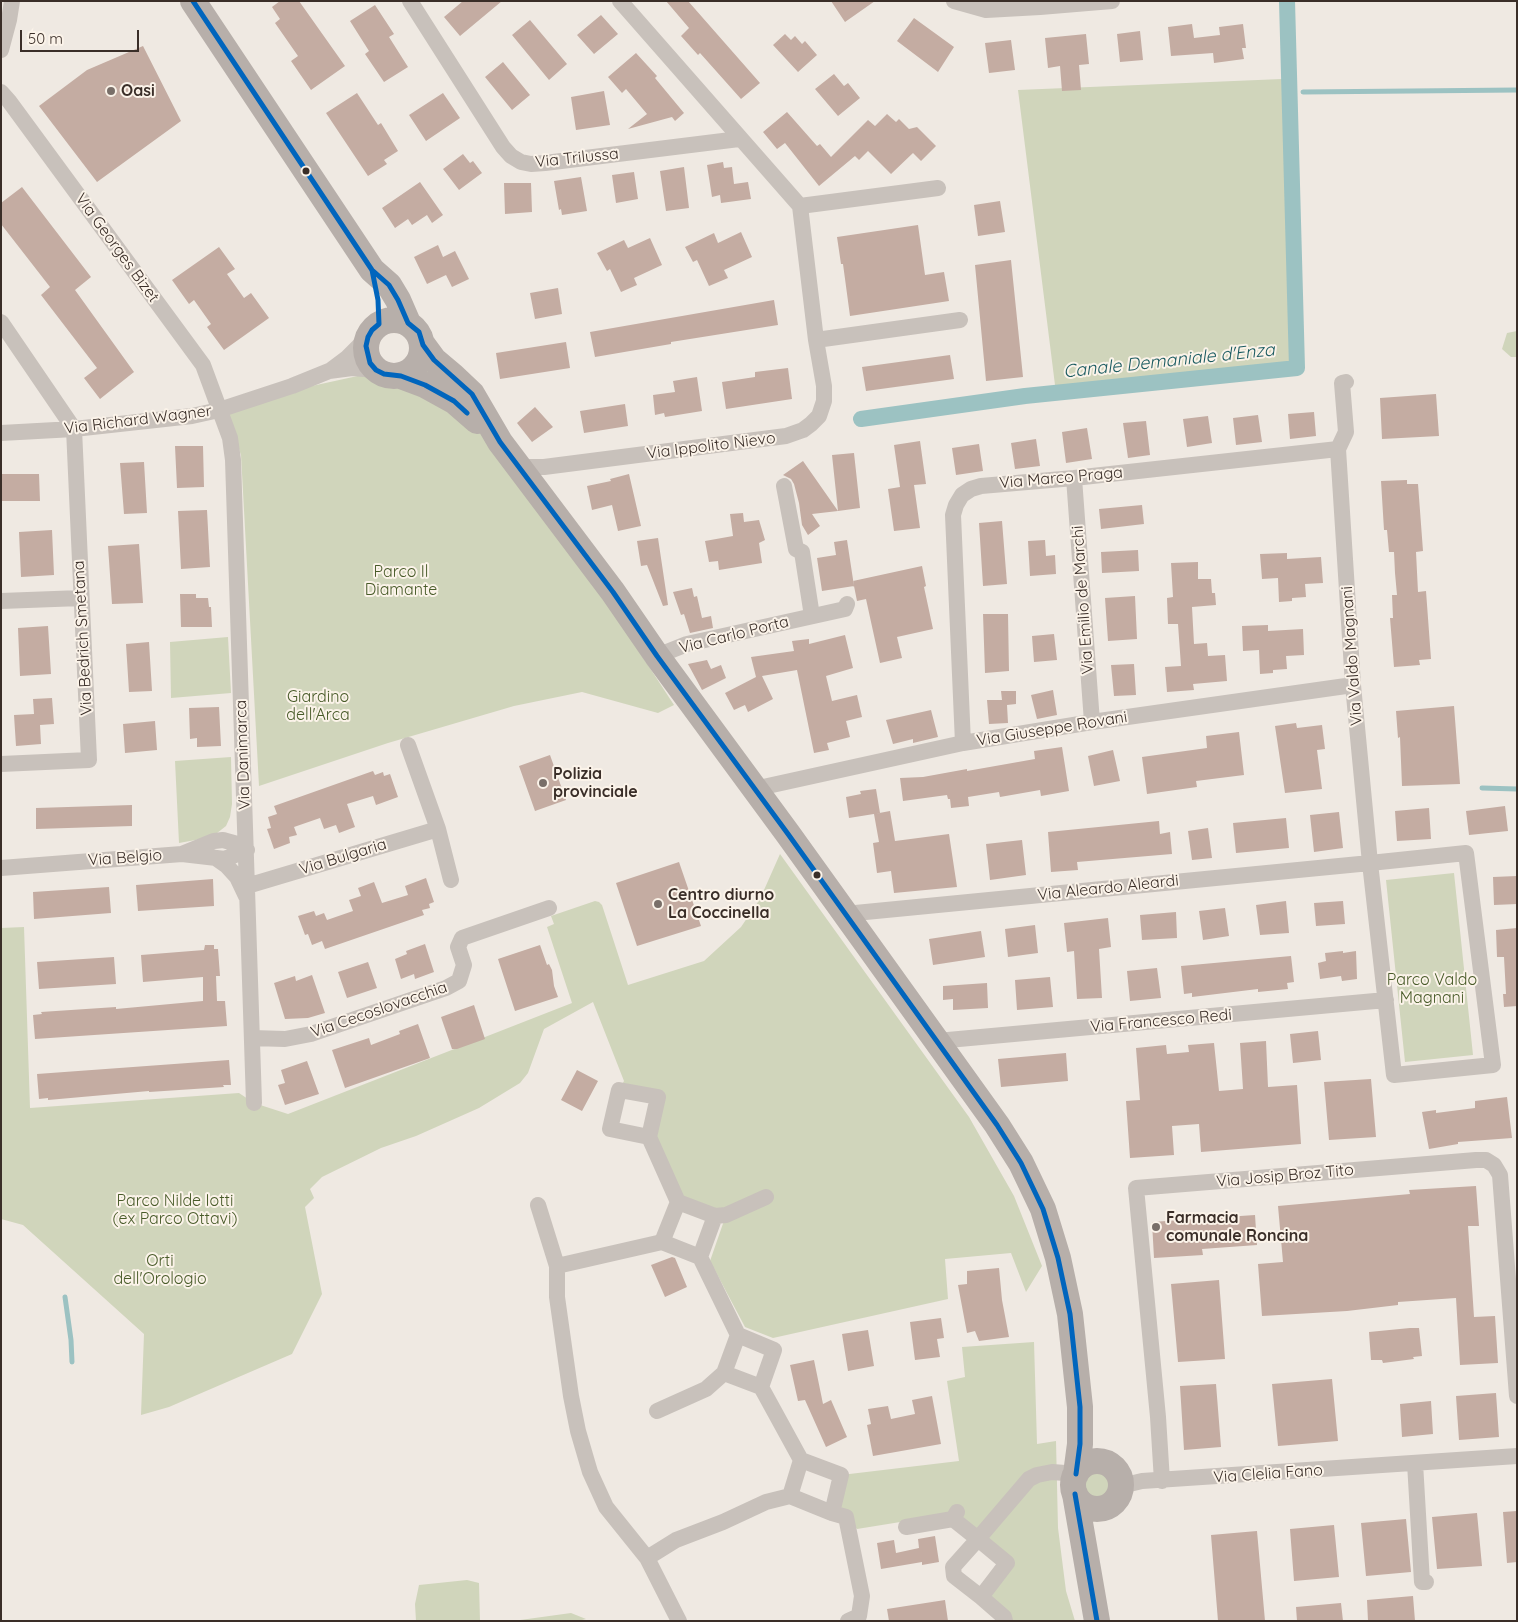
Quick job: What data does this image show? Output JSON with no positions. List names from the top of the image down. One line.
{"streets":{"street":["Via Trilussa","Via Georges Bizet","Via Richard Wagner","Via Ippolito Nievo","Via Marco Praga","Via Emilio de Marchi","Via Carlo Porta","Via Bedrich Smetana","Via Valdo Magnani","Via Giuseppe Rovani","Via Danimarca","Via Bulgaria","Via Belgio","Via Aleardo Aleardi","Via Cecoslovacchia","Via Francesco Redi","Via Josip Broz Tito","Via Clelia Fano"]},"crossings":[["Via Georges Bizet","Via Richard Wagner"],["Via Georges Bizet","Via Danimarca"],["Via Richard Wagner","Via Bedrich Smetana"],["Via Richard Wagner","Via Danimarca"],["Via Marco Praga","Via Emilio de Marchi"],["Via Marco Praga","Via Valdo Magnani"],["Via Marco Praga","Via Giuseppe Rovani"],["Via Emilio de Marchi","Via Giuseppe Rovani"],["Via Valdo Magnani","Via Giuseppe Rovani"],["Via Valdo Magnani","Via Aleardo Aleardi"],["Via Danimarca","Via Bulgaria"],["Via Danimarca","Via Belgio"],["Via Danimarca","Via Cecoslovacchia"],["Via Aleardo Aleardi","Via Francesco Redi"],["Via Josip Broz Tito","Via Clelia Fano"]],"water":["Canale Demaniale d'Enza"],"parks":["Parco Il Diamante","Giardino dell'Arca","Parco Valdo Magnani","Parco Nilde Iotti (ex Parco Ottavi)","Orti dell'Orologio"],"places":["Oasi","Polizia provinciale","Centro diurno La Coccinella","Farmacia comunale Roncina"],"scale_bar":"50 m"}
